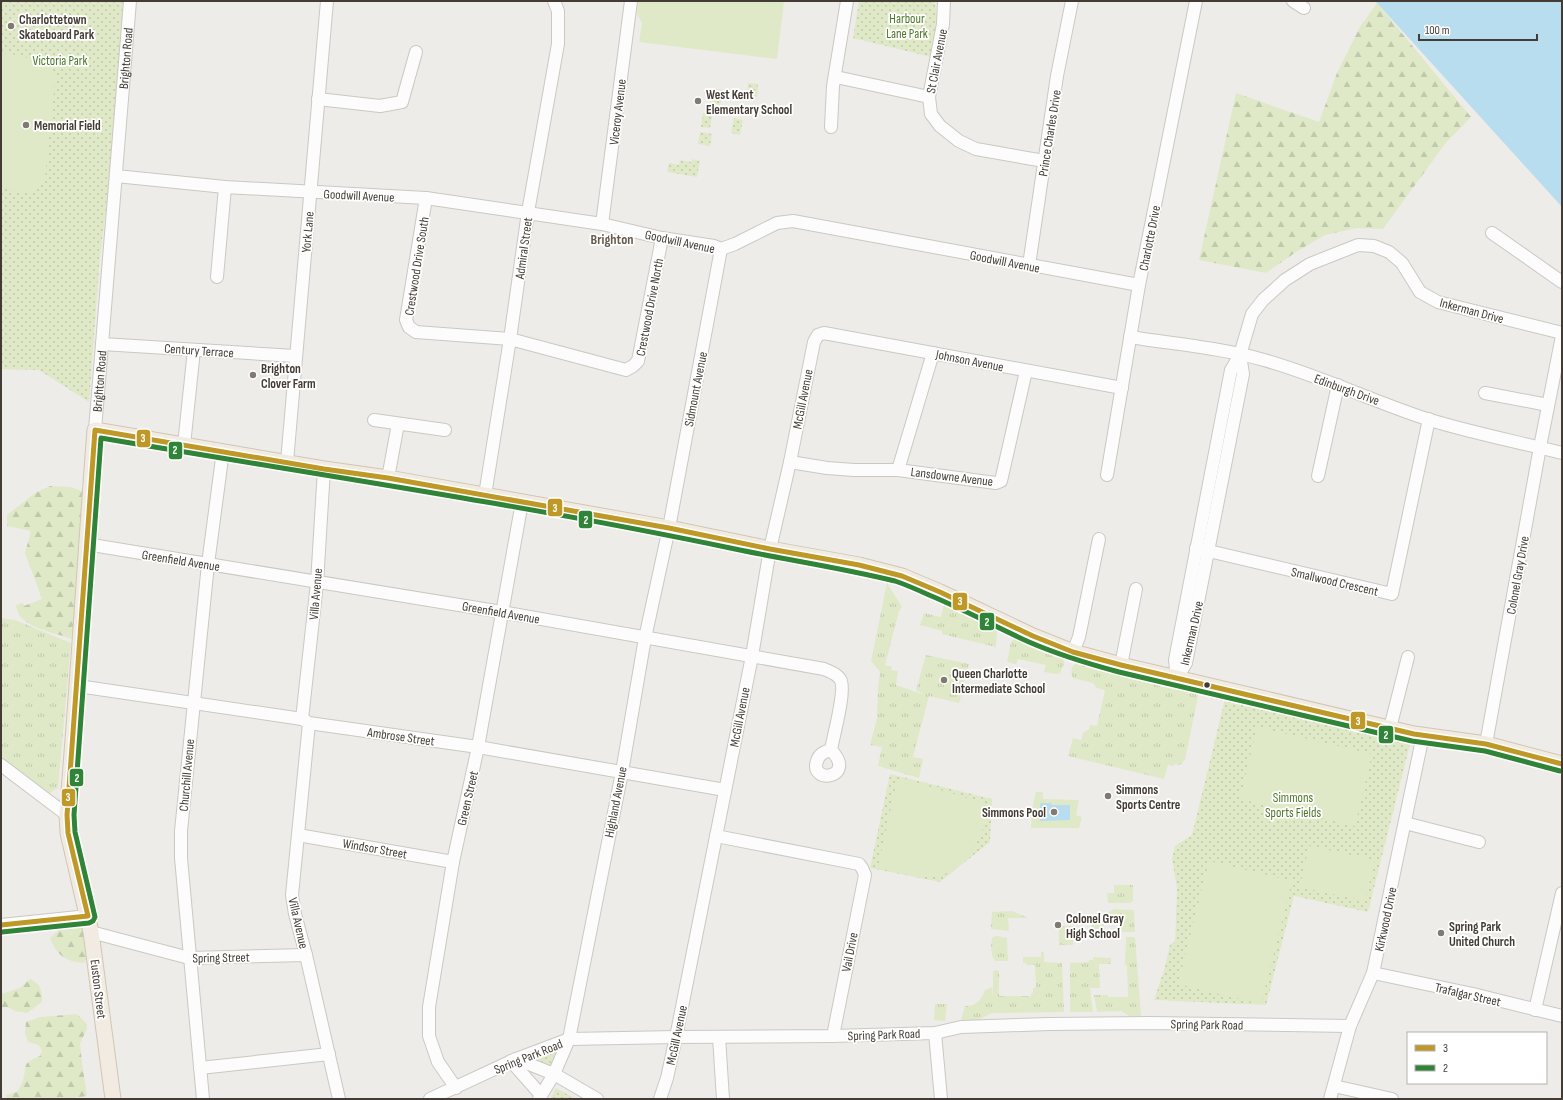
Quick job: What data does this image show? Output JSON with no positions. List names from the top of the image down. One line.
{"streets":{"main road":["Brighton Road","Euston Street"],"street":["St Clair Avenue","Viceroy Avenue","Prince Charles Drive","Goodwill Avenue","York Lane","Charlotte Drive","Admiral Street","Crestwood Drive South","Crestwood Drive North","Inkerman Drive","Century Terrace","Johnson Avenue","Sidmount Avenue","Edinburgh Drive","McGill Avenue","Lansdowne Avenue","Greenfield Avenue","Colonel Gray Drive","Smallwood Crescent","Villa Avenue","Ambrose Street","Churchill Avenue","Green Street","Highland Avenue","Windsor Street","Kirkwood Drive","Vail Drive","Spring Street","Trafalgar Street","Spring Park Road"]},"crossings":[["Brighton Road","Goodwill Avenue"],["Brighton Road","Century Terrace"],["Brighton Road","Greenfield Avenue"],["Brighton Road","Ambrose Street"],["Brighton Road","Euston Street"],["St Clair Avenue","Prince Charles Drive"],["Viceroy Avenue","Goodwill Avenue"],["Prince Charles Drive","Goodwill Avenue"],["Goodwill Avenue","York Lane"],["Goodwill Avenue","Charlotte Drive"],["Goodwill Avenue","Admiral Street"],["Goodwill Avenue","Crestwood Drive South"],["Goodwill Avenue","Crestwood Drive North"],["Goodwill Avenue","Sidmount Avenue"],["York Lane","Century Terrace"],["Charlotte Drive","Johnson Avenue"],["Charlotte Drive","Edinburgh Drive"],["Admiral Street","Crestwood Drive South"],["Admiral Street","Crestwood Drive North"],["Crestwood Drive South","Crestwood Drive North"],["Inkerman Drive","Edinburgh Drive"],["Inkerman Drive","Smallwood Crescent"],["Johnson Avenue","McGill Avenue"],["Johnson Avenue","Lansdowne Avenue"],["Sidmount Avenue","Highland Avenue"],["Edinburgh Drive","Colonel Gray Drive"],["Edinburgh Drive","Smallwood Crescent"],["McGill Avenue","Lansdowne Avenue"],["McGill Avenue","Greenfield Avenue"],["McGill Avenue","Ambrose Street"],["McGill Avenue","Vail Drive"],["McGill Avenue","Spring Park Road"],["Greenfield Avenue","Villa Avenue"],["Greenfield Avenue","Churchill Avenue"],["Greenfield Avenue","Green Street"],["Greenfield Avenue","Highland Avenue"],["Villa Avenue","Ambrose Street"],["Villa Avenue","Windsor Street"],["Villa Avenue","Spring Street"],["Ambrose Street","Churchill Avenue"],["Ambrose Street","Green Street"],["Ambrose Street","Highland Avenue"],["Churchill Avenue","Spring Street"],["Green Street","Windsor Street"],["Green Street","Spring Park Road"],["Highland Avenue","Spring Park Road"],["Kirkwood Drive","Trafalgar Street"],["Kirkwood Drive","Spring Park Road"],["Vail Drive","Spring Park Road"],["Spring Street","Euston Street"]],"districts":["Brighton"],"parks":["Harbour Lane Park","Victoria Park","Simmons Sports Fields"],"places":["Charlottetown Skateboard Park","West Kent Elementary School","Memorial Field","Brighton Clover Farm","Queen Charlotte Intermediate School","Simmons Sports Centre","Simmons Pool","Colonel Gray High School","Spring Park United Church"],"lines":["transit line 3","transit line 2"],"legend":["3","2"],"scale_bar":"100 m"}
